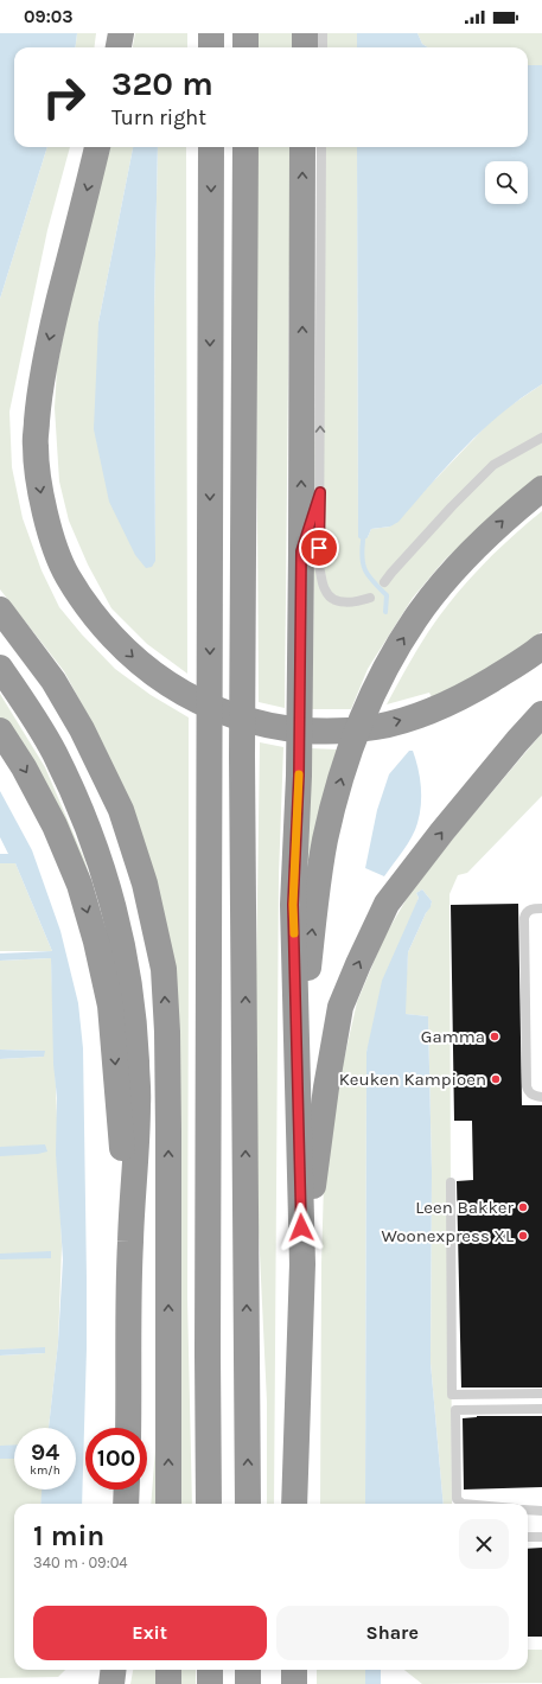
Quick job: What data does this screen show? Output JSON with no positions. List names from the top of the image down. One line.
{"places":["Gamma","Keuken Kampioen","Leen Bakker","Woonexpress XL"],"page":{"status":"09:03","turn":["320 m","Turn right"],"speed":"94 km/h","limit":"100","heading":["1 min","340 m · 09:04"],"buttons":["Exit","Share"]}}
